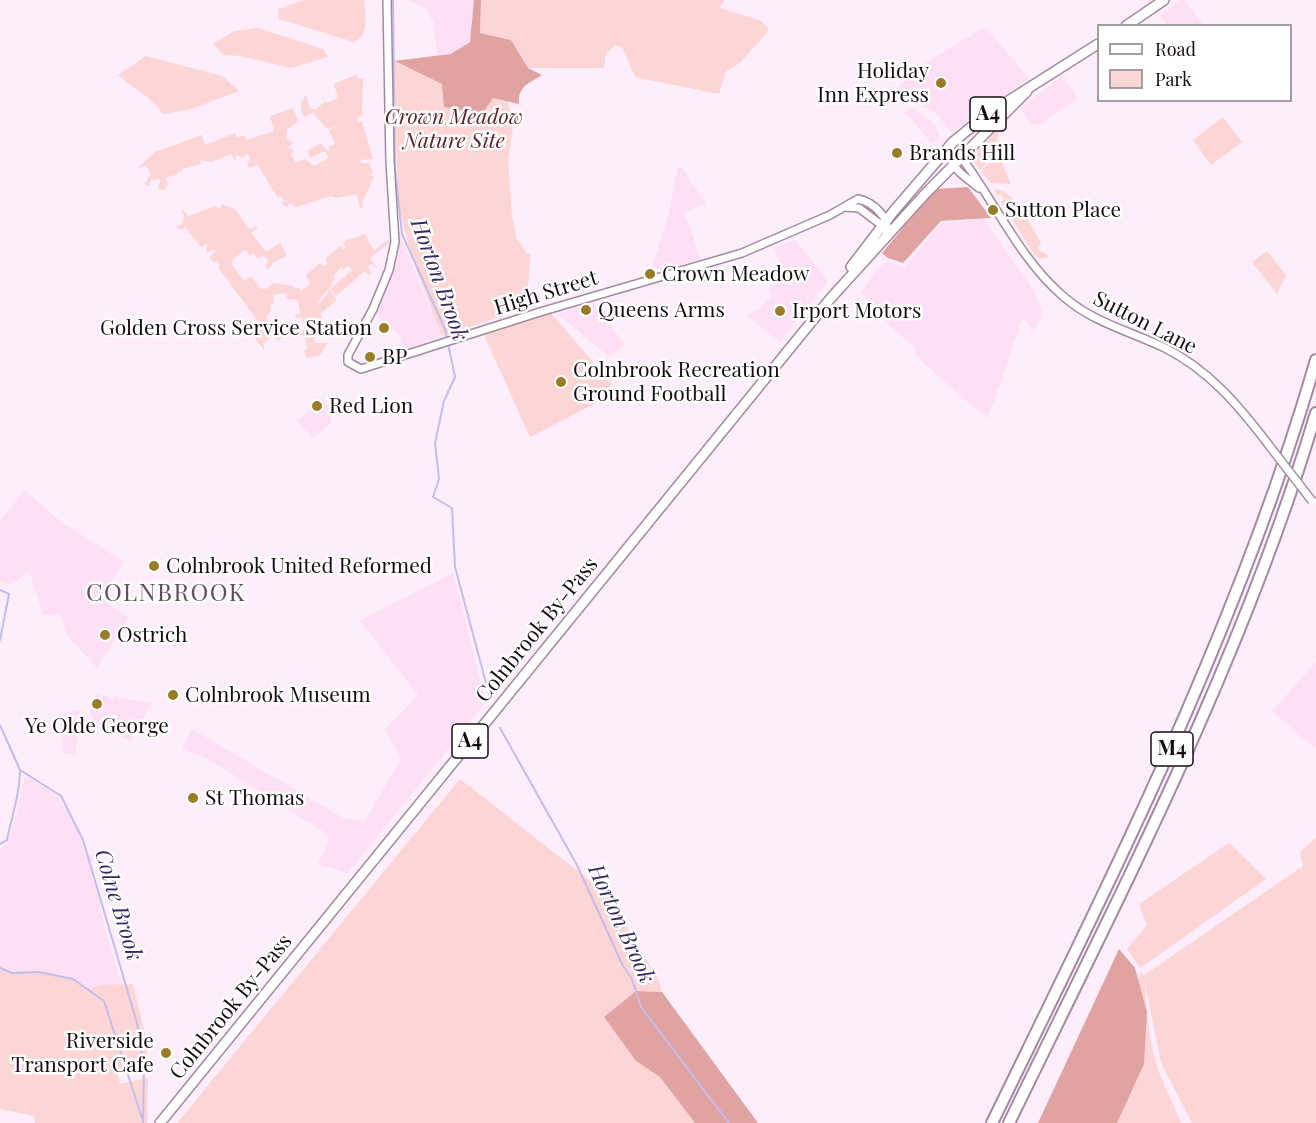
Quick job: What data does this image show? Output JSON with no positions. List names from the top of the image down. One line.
{"streets":{"highway":["A4","Colnbrook By-Pass","M4"],"street":["High Street","Sutton Lane"]},"crossings":[["A4","Sutton Lane"],["A4","Colnbrook By-Pass"],["Sutton Lane","Colnbrook By-Pass"]],"districts":["COLNBROOK"],"water":["Horton Brook","Colne Brook"],"parks":["Crown Meadow Nature Site"],"places":["Holiday Inn Express","Brands Hill","Sutton Place","Crown Meadow","Queens Arms","Irport Motors","Golden Cross Service Station","BP","Colnbrook Recreation Ground Football","Red Lion","Colnbrook United Reformed","Ostrich","Colnbrook Museum","Ye Olde George","St Thomas","Riverside Transport Cafe"],"legend":["Road","Park"]}
